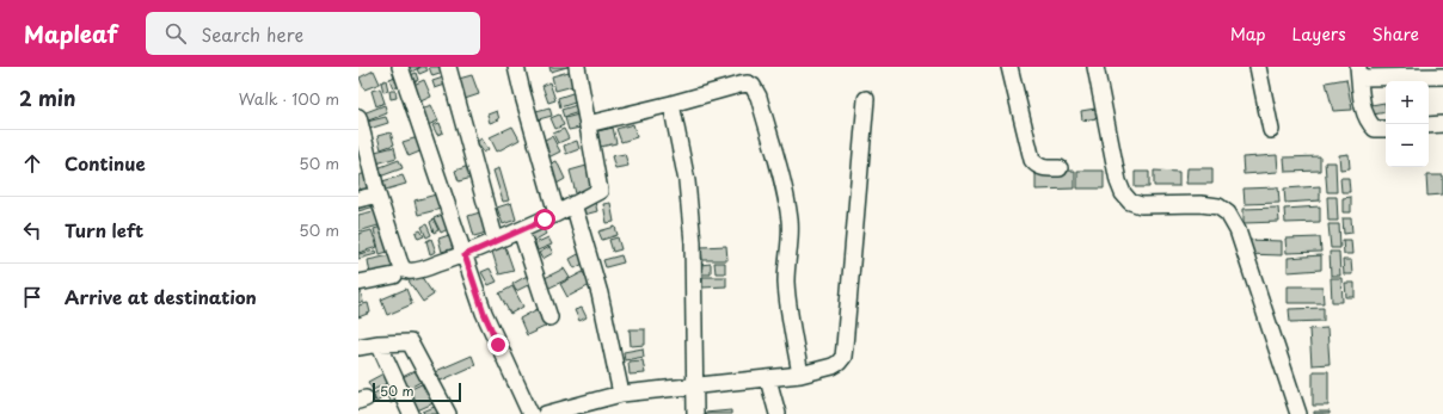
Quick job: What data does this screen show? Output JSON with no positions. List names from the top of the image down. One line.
{"scale_bar":"50 m","page":{"header":"Mapleaf","search":"Search here","nav":["Map","Layers","Share"],"heading":["2 min","Walk · 100 m"],"map_buttons":["+","−"],"list":[["Continue","50 m"],["Turn left","50 m"],"Arrive at destination"],"scale":"50 m"}}
